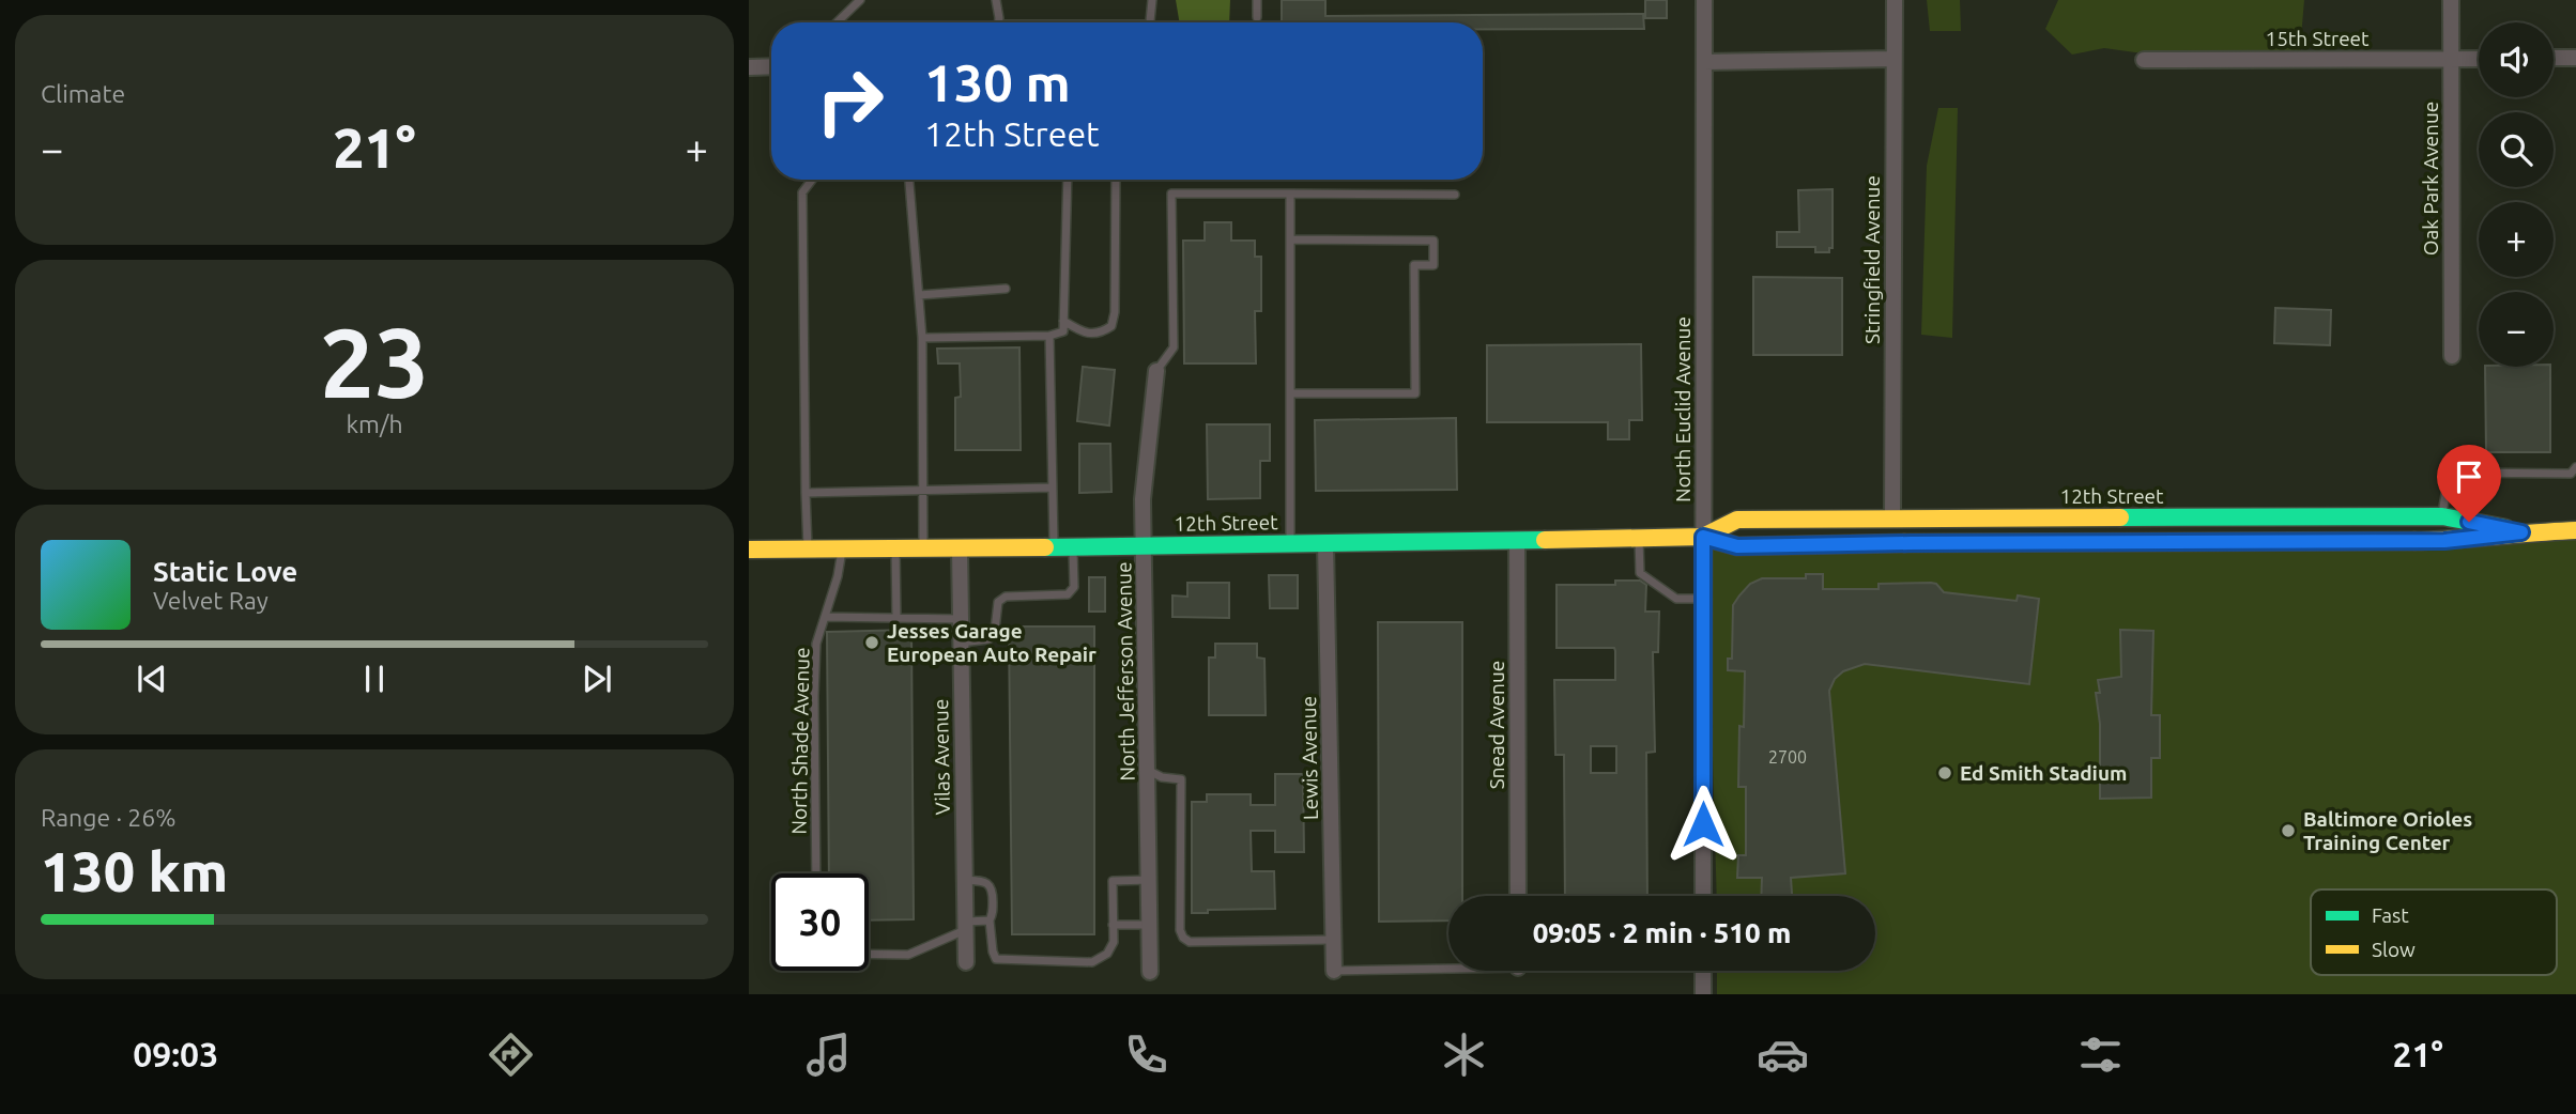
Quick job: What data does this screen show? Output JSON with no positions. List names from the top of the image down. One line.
{"streets":{"street":["15th Street","Oak Park Avenue","Stringfield Avenue","North Euclid Avenue","12th Street","North Jefferson Avenue","Snead Avenue","Vilas Avenue","Lewis Avenue"],"lane":["North Shade Avenue"]},"crossings":[["15th Street","Oak Park Avenue"],["Stringfield Avenue","12th Street"],["North Euclid Avenue","12th Street"],["12th Street","North Jefferson Avenue"],["12th Street","Snead Avenue"],["12th Street","North Shade Avenue"],["12th Street","Vilas Avenue"],["12th Street","Lewis Avenue"]],"places":["Jesses Garage European Auto Repair","Ed Smith Stadium","Baltimore Orioles Training Center"],"house_numbers":["2700"],"legend":["Fast","Slow"],"page":{"tile":["Climate",["23","km/h"],["Range · 26%","130 km"]],"map_buttons":["+","−"],"turn":["130 m","12th Street"],"heat":["−","21°","+"],"song":["Static Love","Velvet Ray"],"limit":"30","trip":"09:05 · 2 min · 510 m","tabs":["09:03","21°"]}}
